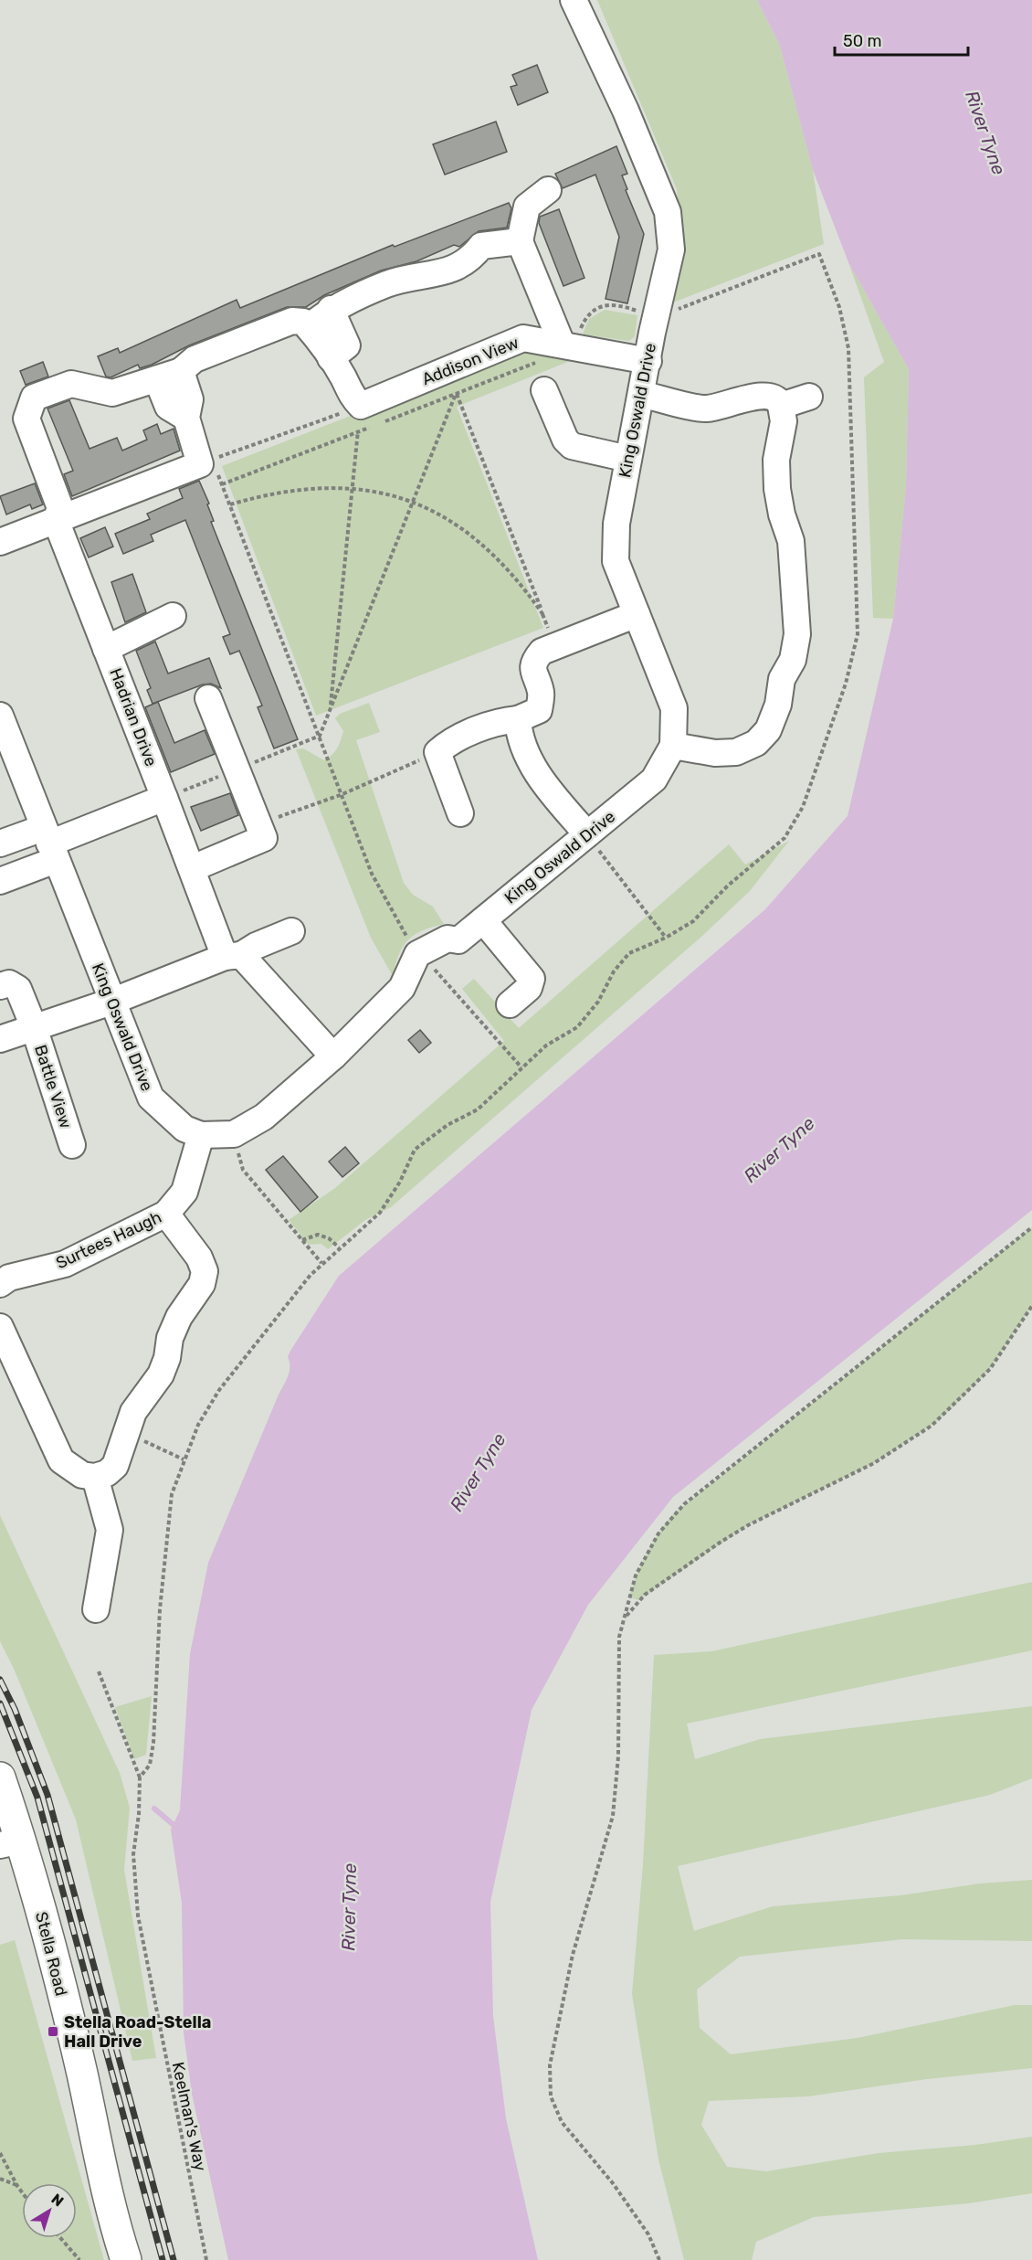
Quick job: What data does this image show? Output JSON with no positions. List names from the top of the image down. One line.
{"streets":{"main road":["Stella Road"],"street":["Addison View","King Oswald Drive","Hadrian Drive","Battle View","Surtees Haugh"],"path":["Keelman's Way"]},"crossings":[["Addison View","King Oswald Drive"],["King Oswald Drive","Battle View"],["King Oswald Drive","Surtees Haugh"],["Hadrian Drive","Battle View"]],"water":["River Tyne"],"places":{"transit":["Stella Road-Stella Hall Drive"]},"scale_bar":"50 m","north":"top right"}
